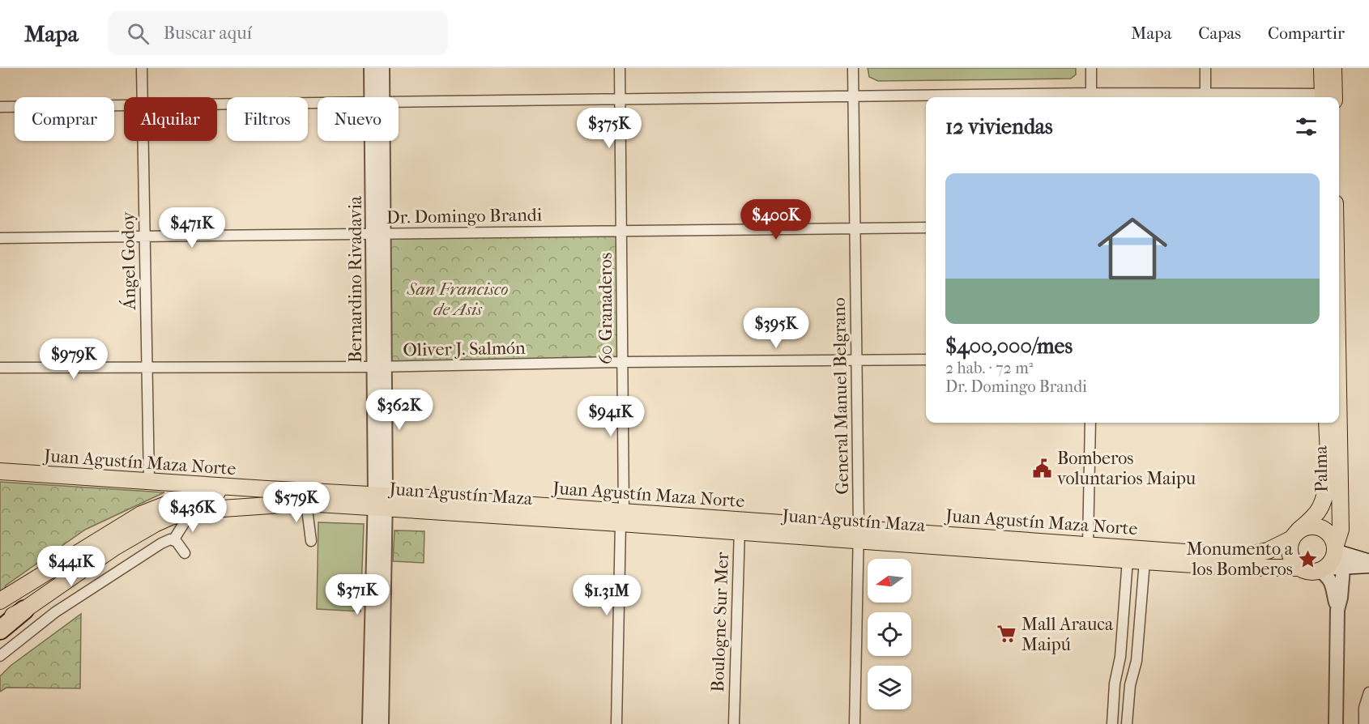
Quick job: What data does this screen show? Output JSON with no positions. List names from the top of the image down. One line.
{"streets":{"main road":["Juan Agustín Maza Norte","Palma","Juan Agustín Maza"],"street":["Dr. Domingo Brandi","Ángel Godoy","Bernardino Rivadavia","60 Granaderos","Oliver J. Salmón","General Manuel Belgrano","Boulogne Sur Mer"]},"crossings":[["Dr. Domingo Brandi","Ángel Godoy"],["Dr. Domingo Brandi","Bernardino Rivadavia"],["Dr. Domingo Brandi","60 Granaderos"],["Dr. Domingo Brandi","General Manuel Belgrano"],["Ángel Godoy","Oliver J. Salmón"],["Ángel Godoy","Juan Agustín Maza Norte"],["Bernardino Rivadavia","Oliver J. Salmón"],["Bernardino Rivadavia","Juan Agustín Maza Norte"],["Bernardino Rivadavia","Juan Agustín Maza"],["60 Granaderos","Oliver J. Salmón"],["60 Granaderos","Juan Agustín Maza Norte"],["Oliver J. Salmón","General Manuel Belgrano"],["General Manuel Belgrano","Juan Agustín Maza Norte"],["General Manuel Belgrano","Juan Agustín Maza"],["Juan Agustín Maza Norte","Palma"],["Juan Agustín Maza Norte","Juan Agustín Maza"],["Juan Agustín Maza Norte","Boulogne Sur Mer"],["Palma","Juan Agustín Maza"]],"parks":["San Francisco de Asis"],"places":{"public building":["Bomberos voluntarios Maipu"],"place":["Monumento a los Bomberos"],"supermarket":["Mall Arauca Maipú"]},"north":"left","page":{"header":"Mapa","search":"Buscar aquí","nav":["Mapa","Capas","Compartir"],"chip":["Comprar","Alquilar","Filtros","Nuevo"],"heading":"12 viviendas","price":["$375K","$400K","$471K","$395K","$979K","$362K","$941K","$579K","$436K","$441K","$371K","$1.31M"],"list":[{"name":"$400,000/mes","note":"2 hab. · 72 m² · Dr. Domingo Brandi"}]}}
